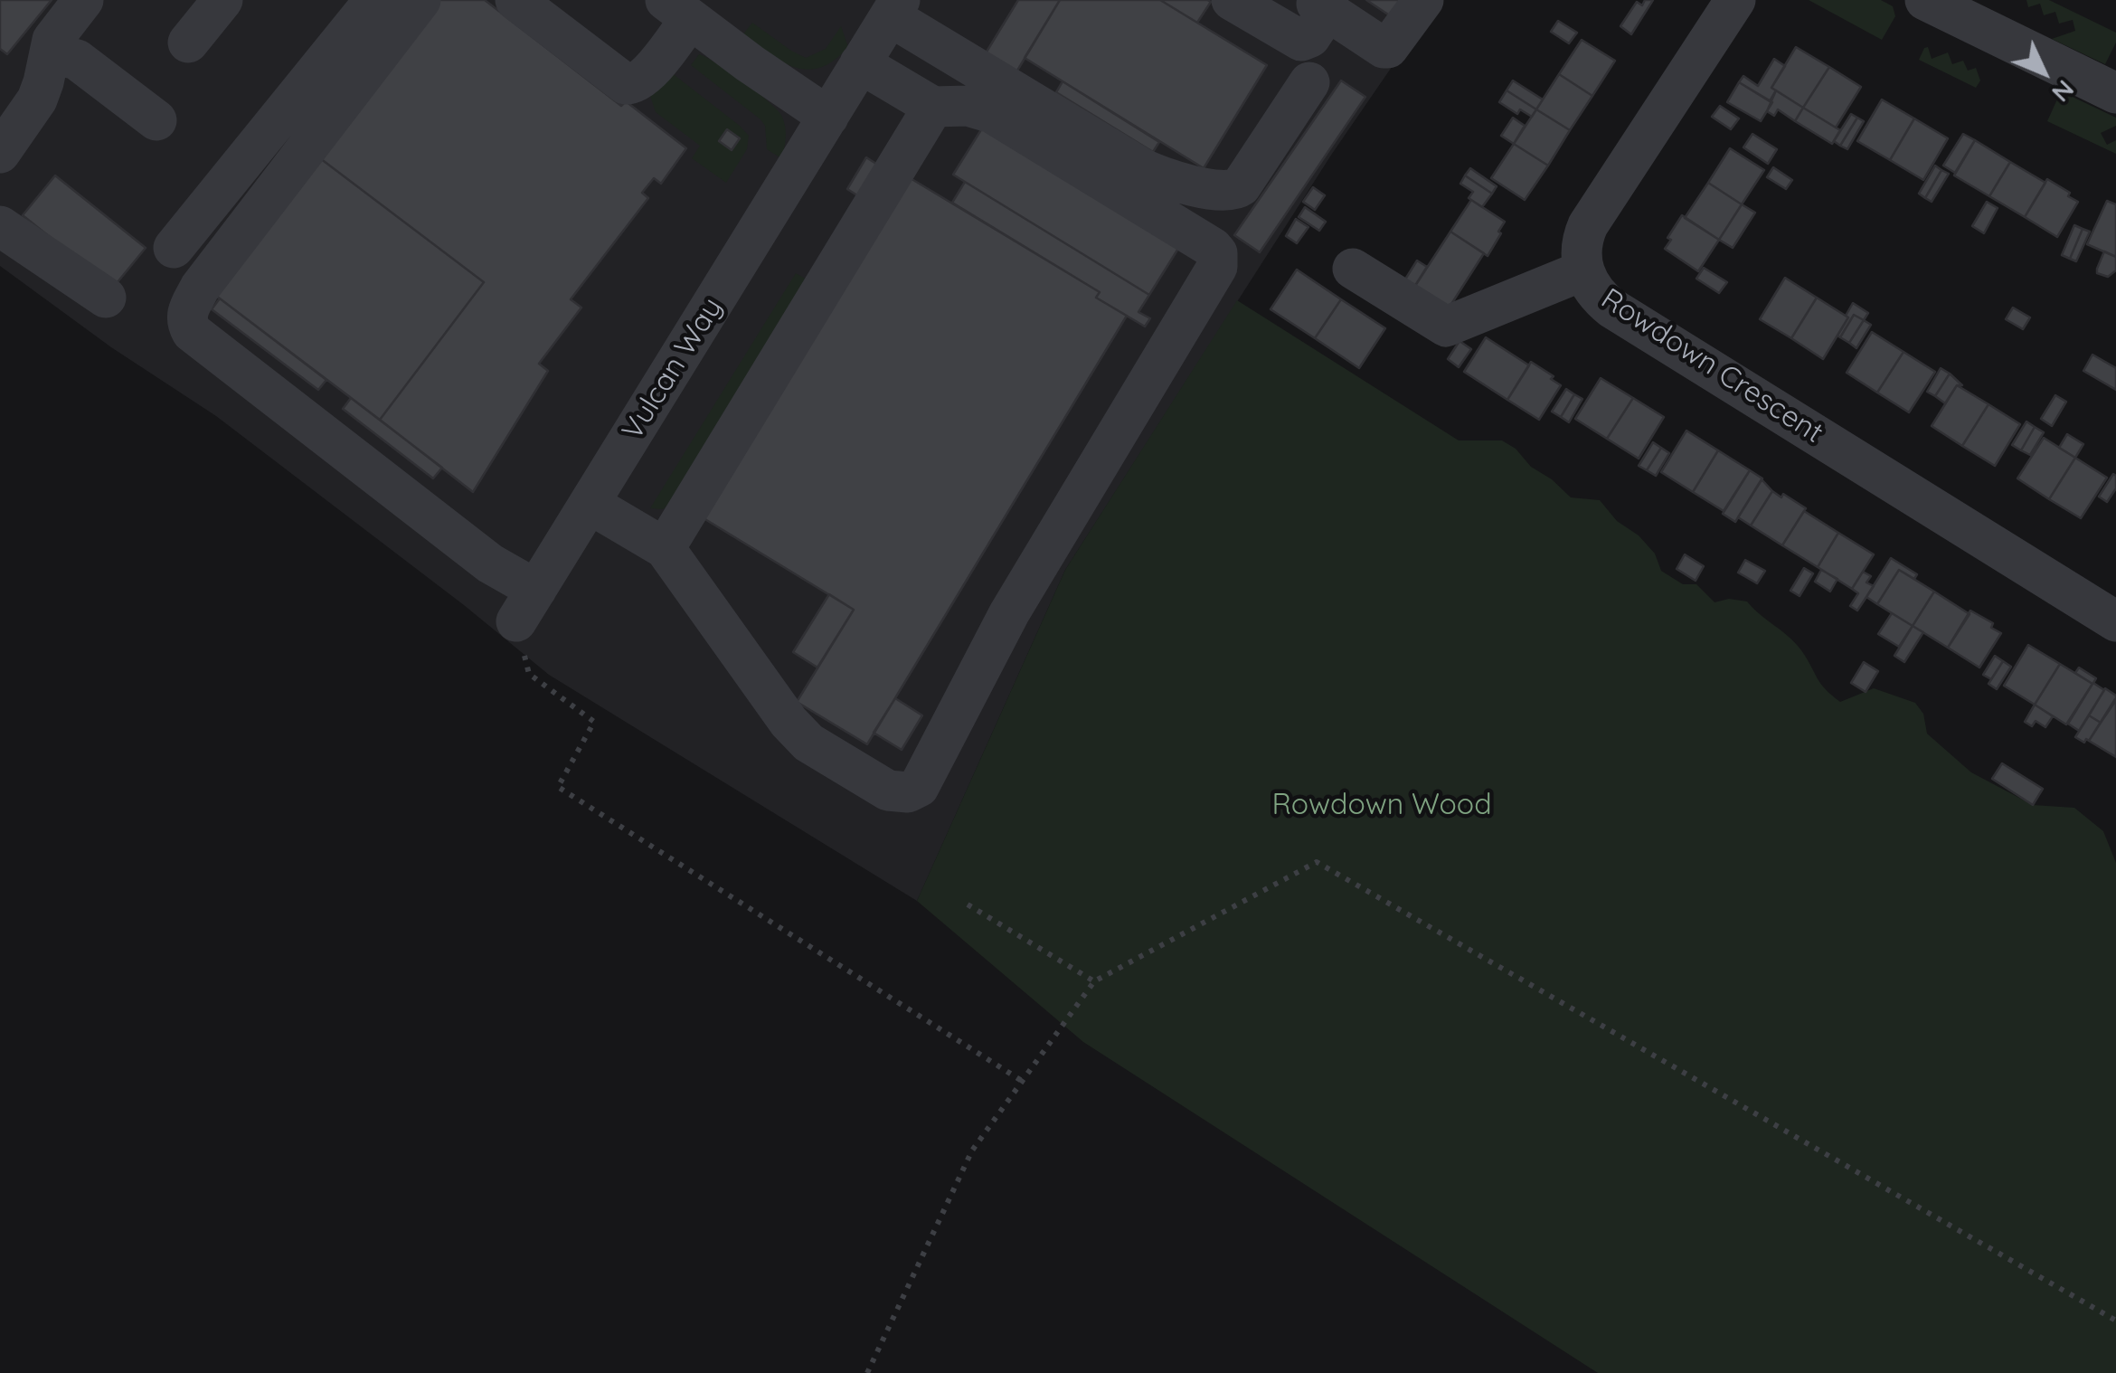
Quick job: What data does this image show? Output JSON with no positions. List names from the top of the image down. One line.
{"streets":{"street":["Rowdown Crescent","Vulcan Way"]},"parks":["Rowdown Wood"],"north":"bottom right"}
